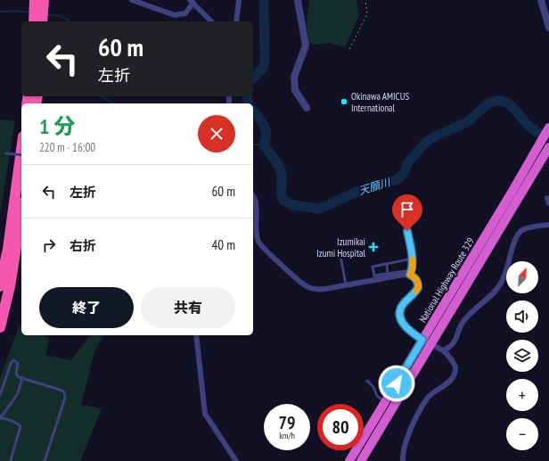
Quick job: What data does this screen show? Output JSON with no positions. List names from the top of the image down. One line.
{"streets":{"highway":["National Highway Route 329"]},"water":["天願川"],"places":{"other":["Okinawa AMICUS International"],"health":["Izumikai Izumi Hospital"]},"north":"top right","page":{"turn":["60 m","左折"],"heading":["1 分","220 m · 16:00"],"list":[{"name":"左折","value":"60 m"},{"name":"右折","value":"40 m"}],"map_buttons":["+","−"],"buttons":["終了","共有"],"speed":"79 km/h","limit":"80"}}
